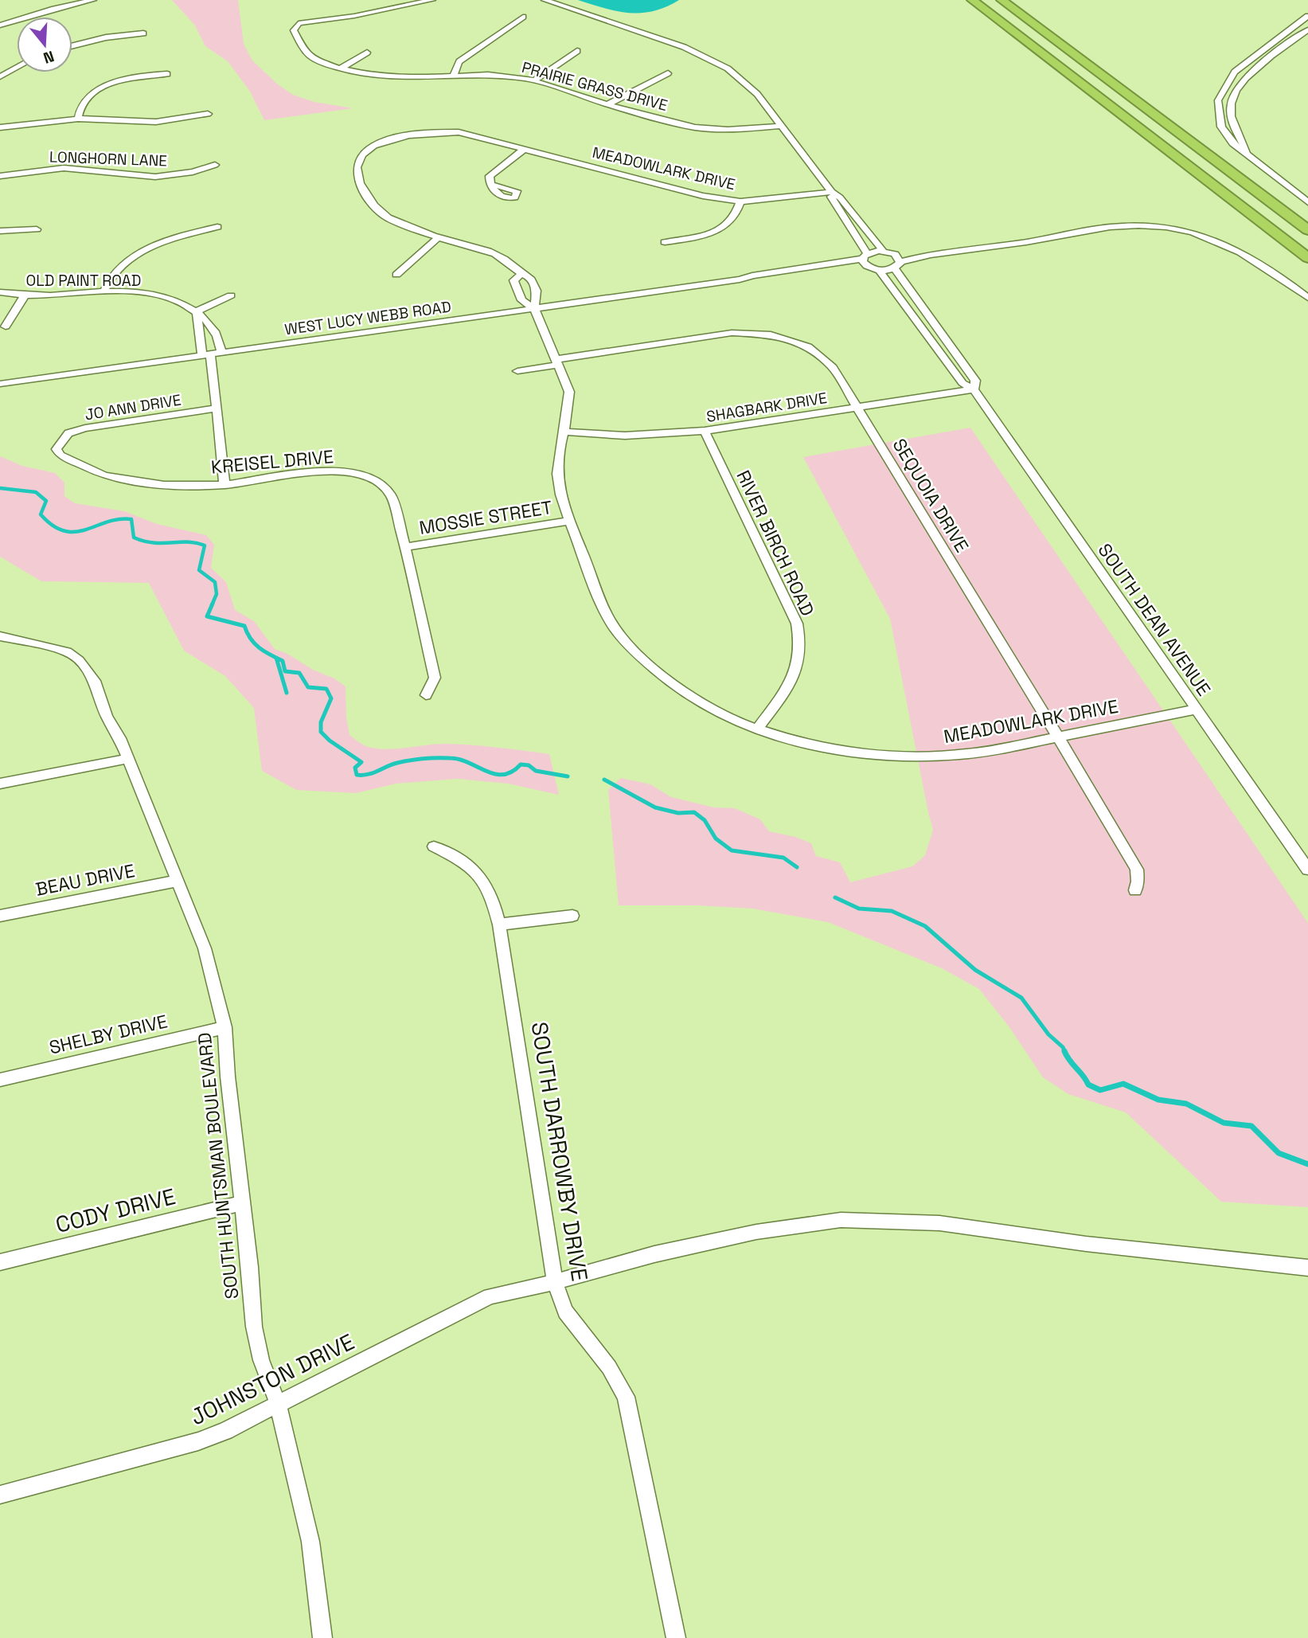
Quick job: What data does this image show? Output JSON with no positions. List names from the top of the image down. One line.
{"streets":{"street":["PRAIRIE GRASS DRIVE","LONGHORN LANE","MEADOWLARK DRIVE","OLD PAINT ROAD","WEST LUCY WEBB ROAD","JO ANN DRIVE","SHAGBARK DRIVE","KREISEL DRIVE","SEQUOIA DRIVE","MOSSIE STREET","RIVER BIRCH ROAD","SOUTH DEAN AVENUE","BEAU DRIVE","SHELBY DRIVE","SOUTH DARROWBY DRIVE","SOUTH HUNTSMAN BOULEVARD","CODY DRIVE","JOHNSTON DRIVE"]},"crossings":[["MEADOWLARK DRIVE","WEST LUCY WEBB ROAD"],["MEADOWLARK DRIVE","SHAGBARK DRIVE"],["MEADOWLARK DRIVE","SEQUOIA DRIVE"],["MEADOWLARK DRIVE","MOSSIE STREET"],["MEADOWLARK DRIVE","RIVER BIRCH ROAD"],["MEADOWLARK DRIVE","SOUTH DEAN AVENUE"],["OLD PAINT ROAD","WEST LUCY WEBB ROAD"],["JO ANN DRIVE","KREISEL DRIVE"],["SHAGBARK DRIVE","SEQUOIA DRIVE"],["SHAGBARK DRIVE","RIVER BIRCH ROAD"],["SHAGBARK DRIVE","SOUTH DEAN AVENUE"],["KREISEL DRIVE","MOSSIE STREET"],["BEAU DRIVE","SOUTH HUNTSMAN BOULEVARD"],["SHELBY DRIVE","SOUTH HUNTSMAN BOULEVARD"],["SOUTH DARROWBY DRIVE","JOHNSTON DRIVE"],["SOUTH HUNTSMAN BOULEVARD","CODY DRIVE"],["SOUTH HUNTSMAN BOULEVARD","JOHNSTON DRIVE"]],"north":"bottom"}
